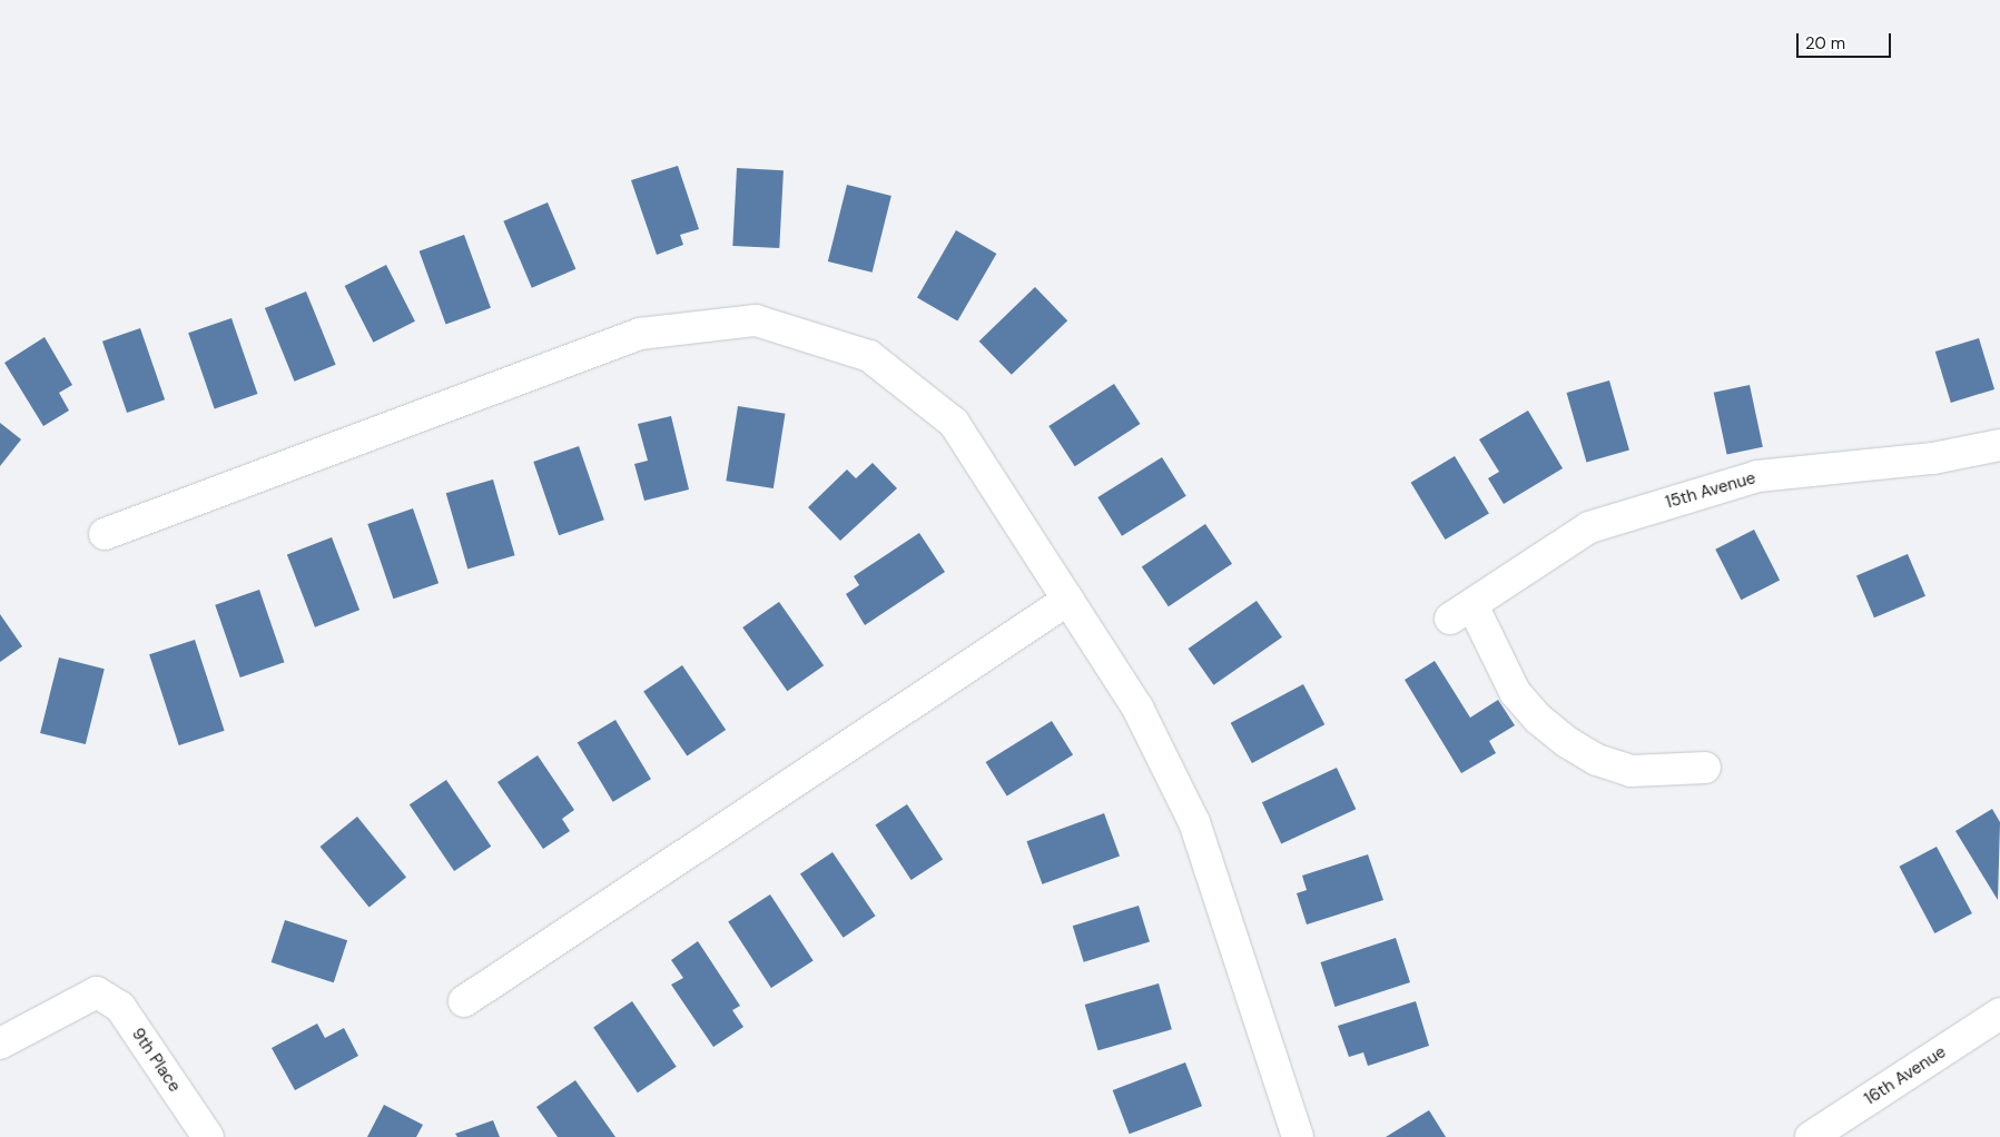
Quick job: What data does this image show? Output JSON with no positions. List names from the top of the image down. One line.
{"streets":{"street":["15th Avenue","9th Place","16th Avenue"]},"scale_bar":"20 m"}
